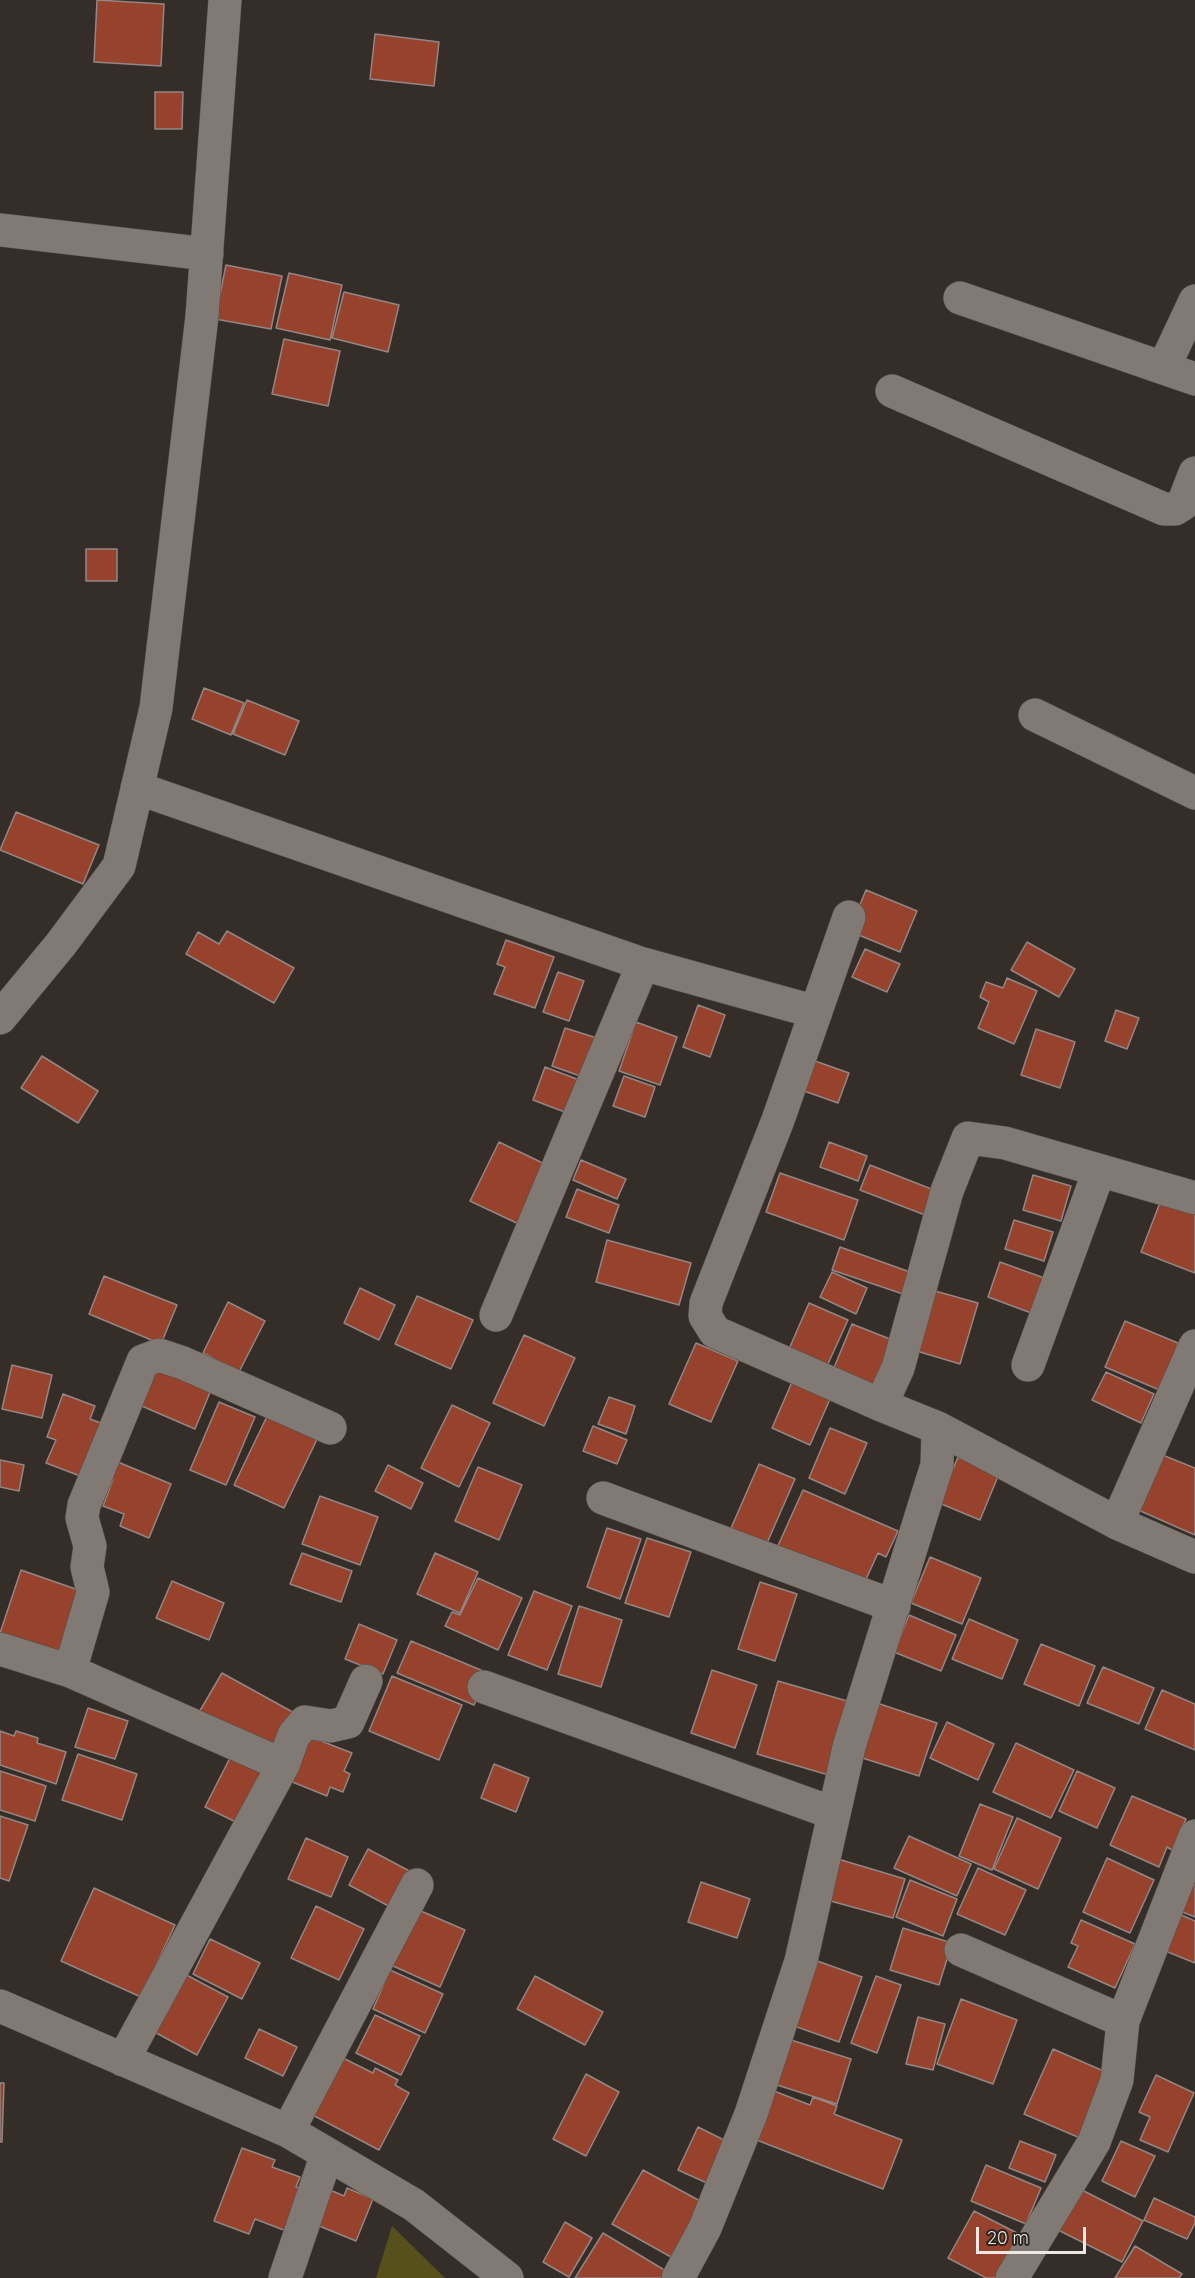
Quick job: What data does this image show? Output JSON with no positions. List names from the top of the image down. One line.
{"scale_bar":"20 m"}
